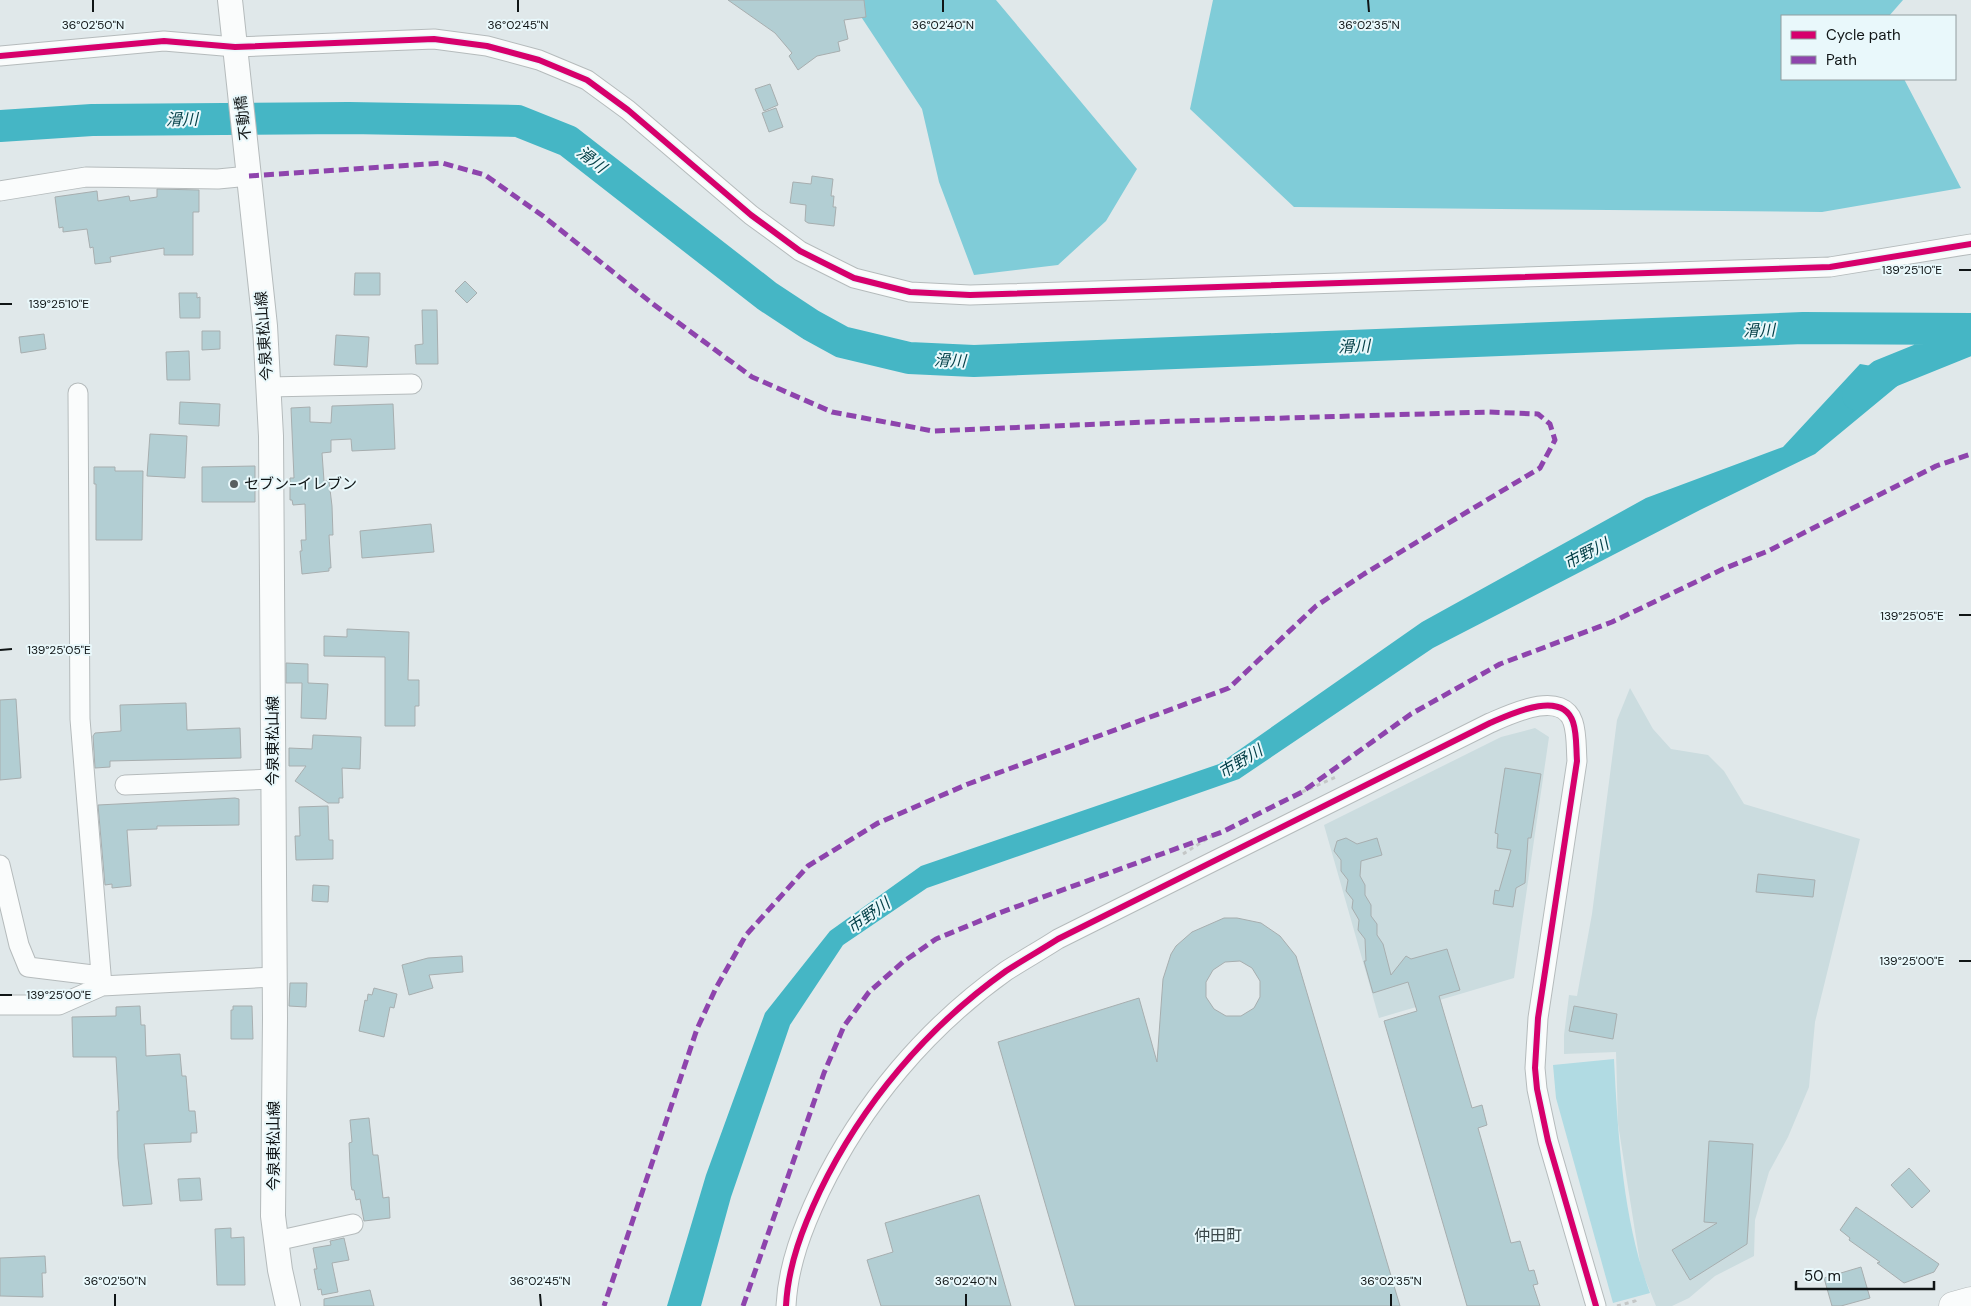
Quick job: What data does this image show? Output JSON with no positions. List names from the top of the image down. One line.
{"streets":{"main road":["不動橋","今泉東松山線"]},"crossings":[["不動橋","今泉東松山線"]],"districts":["仲田町"],"water":["滑川","市野川"],"places":["セブン-イレブン"],"legend":["Cycle path","Path"],"scale_bar":"50 m","coordinates":["36°02'50\"N","36°02'45\"N","36°02'40\"N","36°02'35\"N","139°25'10\"E","139°25'05\"E","139°25'00\"E"]}
